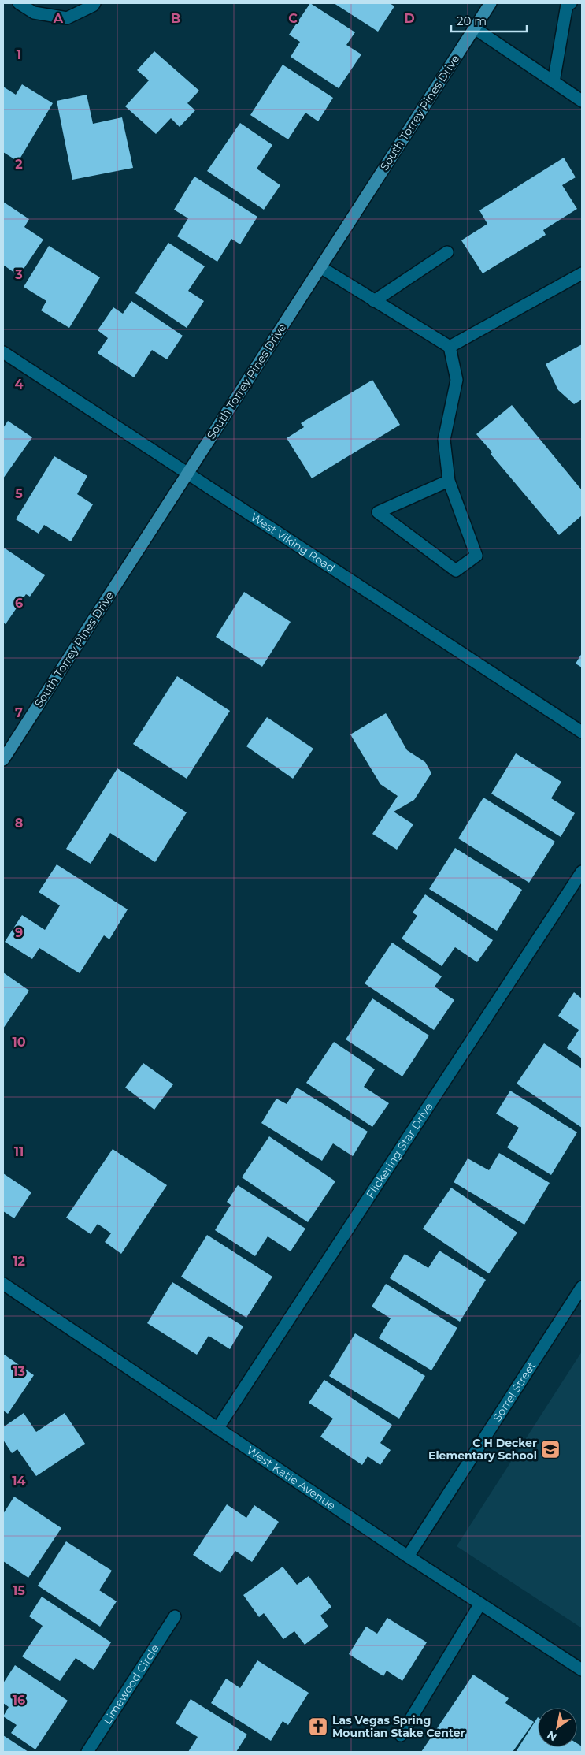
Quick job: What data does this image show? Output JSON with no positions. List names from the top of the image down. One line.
{"streets":{"main road":["South Torrey Pines Drive"],"street":["West Viking Road","Flickering Star Drive","Sorrel Street","West Katie Avenue","Limewood Circle"]},"crossings":[["South Torrey Pines Drive","West Viking Road"],["Flickering Star Drive","West Katie Avenue"],["Sorrel Street","West Katie Avenue"]],"places":{"school or university":["C H Decker Elementary School"],"church":["Las Vegas Spring Mountian Stake Center"]},"scale_bar":"20 m","north":"bottom left","grid":{"columns":["A","B","C","D"],"rows":["1","2","3","4","5","6","7","8","9","10","11","12","13","14","15","16"]}}
